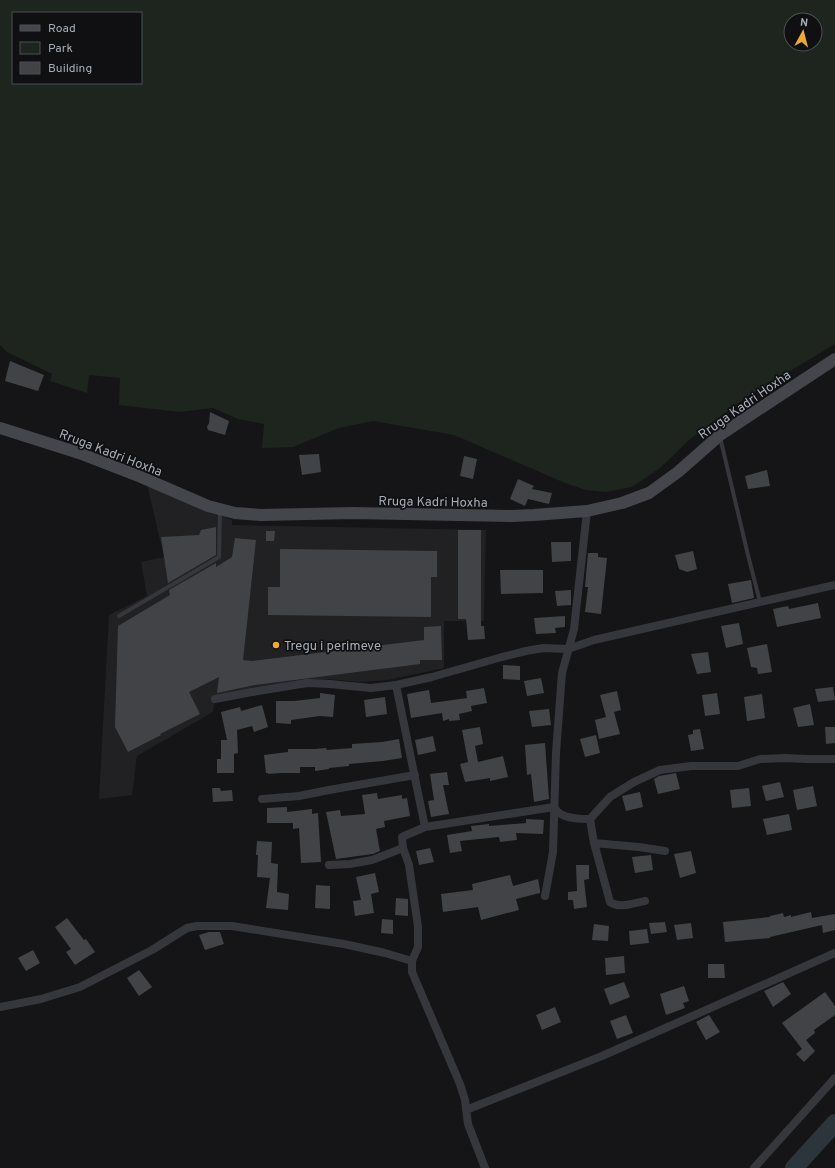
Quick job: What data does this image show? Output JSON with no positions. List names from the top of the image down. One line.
{"streets":{"main road":["Rruga Kadri Hoxha"]},"places":["Tregu i perimeve"],"legend":["Road","Park","Building"],"north":"top"}
